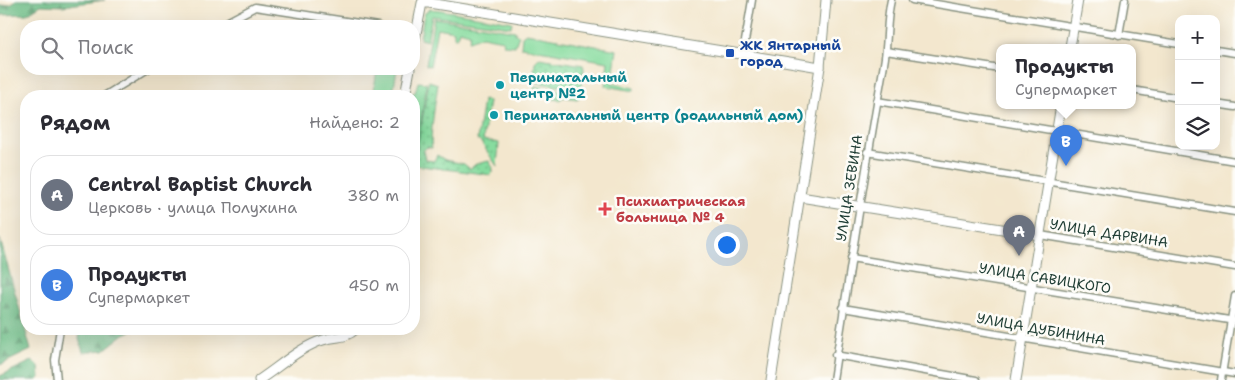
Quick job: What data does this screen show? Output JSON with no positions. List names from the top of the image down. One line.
{"streets":{"street":["УЛИЦА ЗЕВИНА","УЛИЦА ДАРВИНА","УЛИЦА САВИЦКОГО","УЛИЦА ДУБИНИНА"]},"crossings":[["УЛИЦА ЗЕВИНА","УЛИЦА ДАРВИНА"],["УЛИЦА ЗЕВИНА","УЛИЦА САВИЦКОГО"],["УЛИЦА ЗЕВИНА","УЛИЦА ДУБИНИНА"]],"places":{"transit":["ЖК Янтарный город"],"other":["Перинатальный центр №2","Перинатальный центр (родильный дом)"],"health":["Психиатрическая больница № 4"]},"page":{"map_buttons":["+","−"],"search":"Поиск","popup":["Продукты","Супермаркет"],"heading":["Рядом","Найдено: 2"],"pins":["B","A"],"list":[{"mark":"A","name":"Central Baptist Church","note":"Церковь · улица Полухина","value":"380 m"},{"mark":"B","name":"Продукты","note":"Супермаркет","value":"450 m"}]}}
